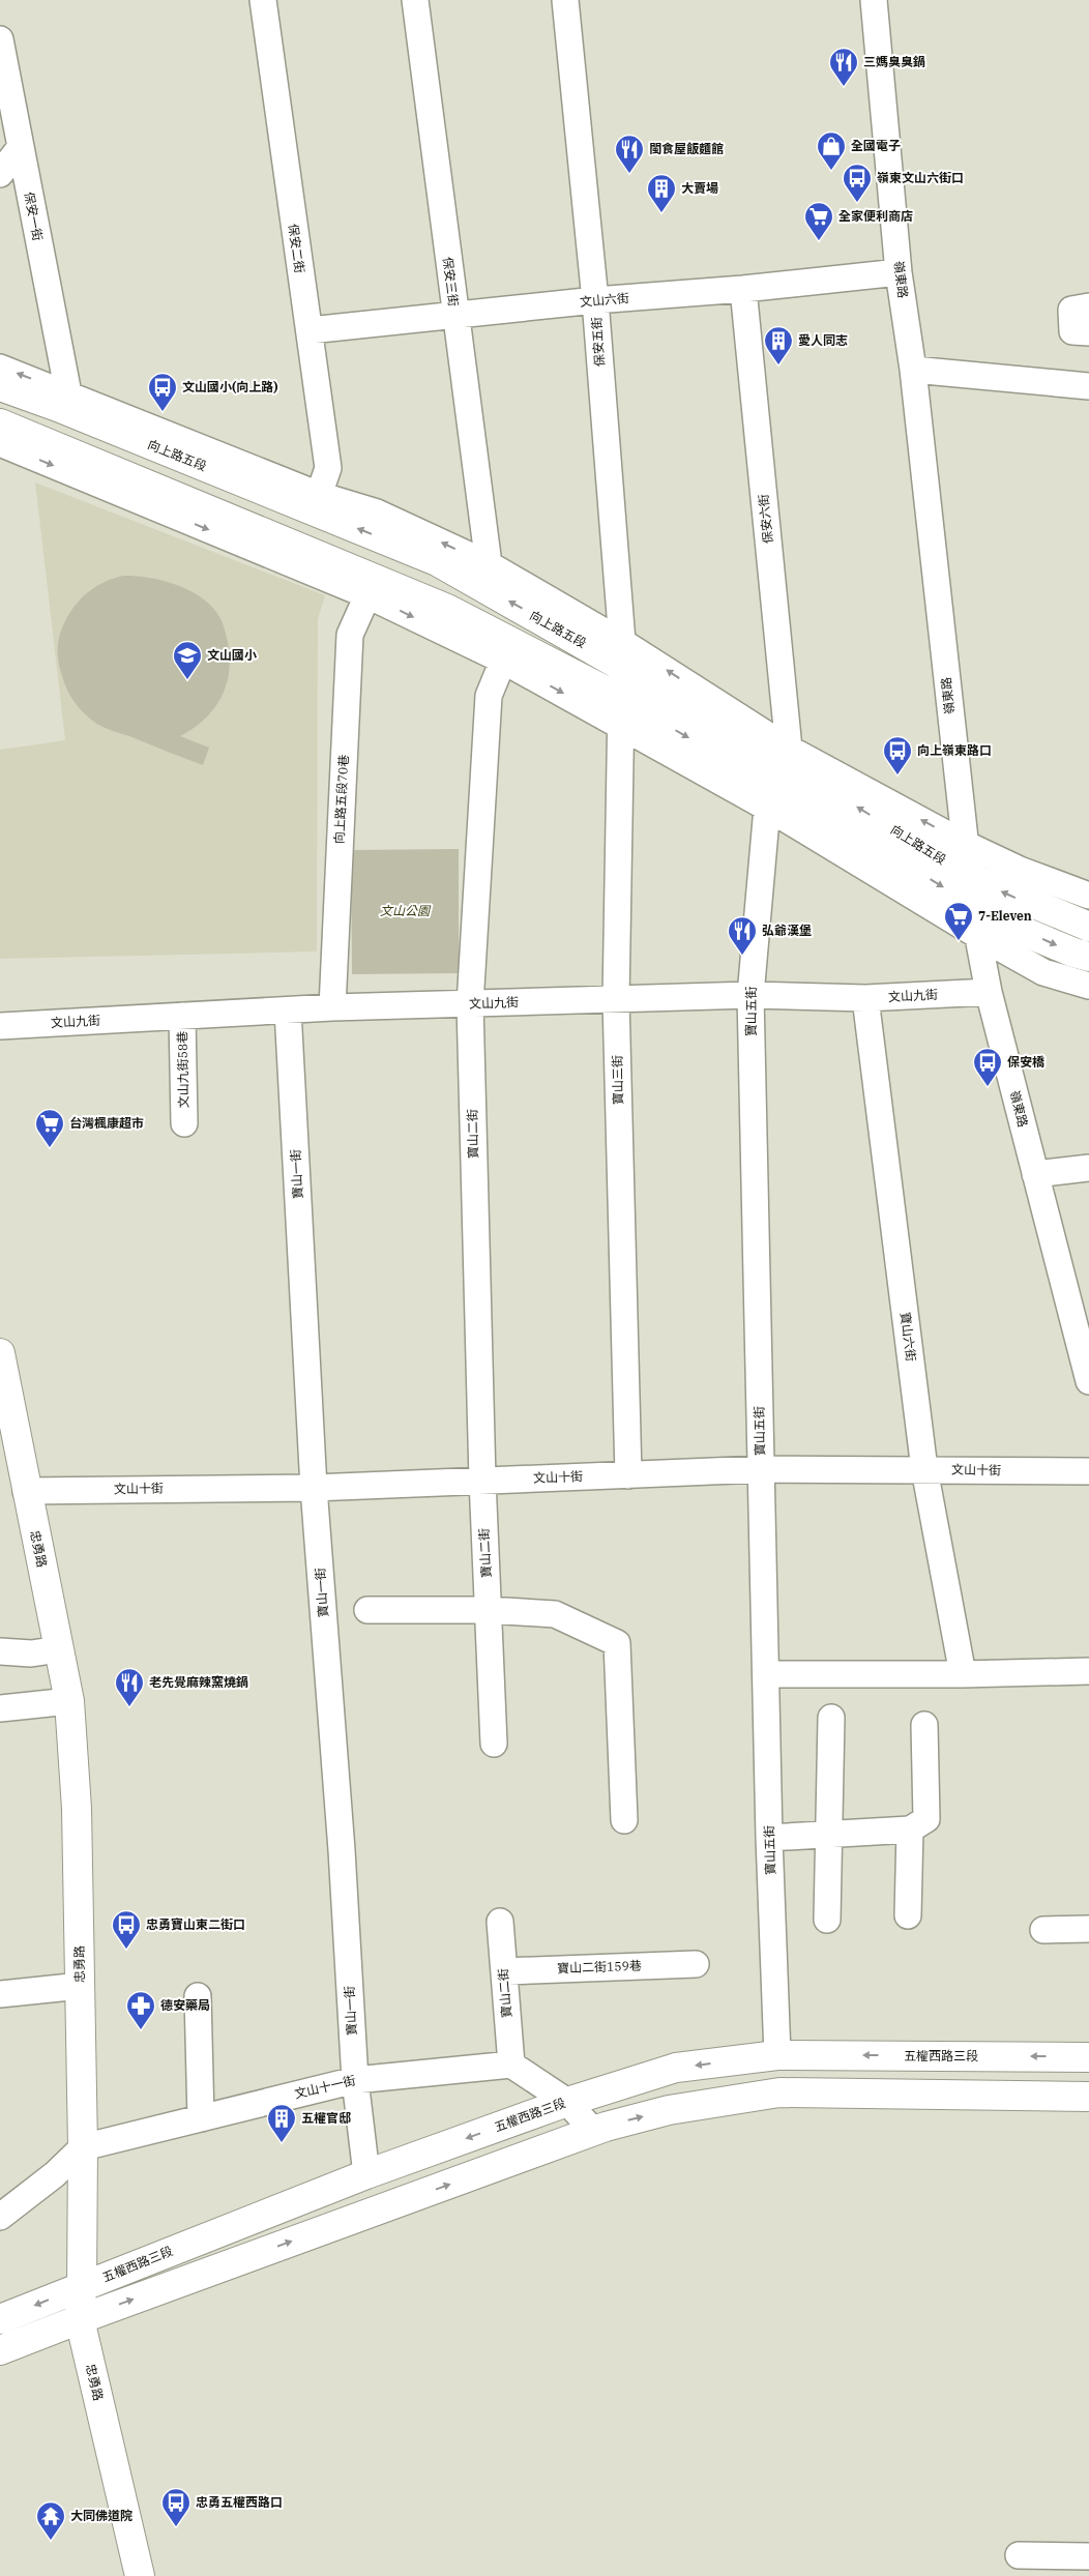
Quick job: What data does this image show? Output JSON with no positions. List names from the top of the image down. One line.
{"streets":{"main road":["向上路五段","忠勇路","五權西路三段"],"street":["保安一街","保安二街","嶺東路","保安三街","文山六街","保安五街","保安六街","向上路五段70巷","文山九街","寶山五街","文山九街58巷","寶山三街","寶山二街","寶山一街","寶山六街","文山十街","寶山二街159巷","文山十一街"]},"crossings":[["保安一街","向上路五段"],["保安二街","文山六街"],["保安二街","向上路五段"],["嶺東路","文山六街"],["嶺東路","向上路五段"],["嶺東路","文山九街"],["保安三街","文山六街"],["保安三街","向上路五段"],["文山六街","保安五街"],["文山六街","保安六街"],["保安五街","向上路五段"],["保安五街","寶山三街"],["向上路五段","保安六街"],["向上路五段","向上路五段70巷"],["向上路五段","寶山五街"],["向上路五段","寶山三街"],["向上路五段","寶山二街"],["向上路五段70巷","文山九街"],["文山九街","寶山五街"],["文山九街","文山九街58巷"],["文山九街","寶山三街"],["文山九街","寶山二街"],["文山九街","寶山一街"],["文山九街","寶山六街"],["寶山五街","文山十街"],["寶山五街","五權西路三段"],["寶山三街","文山十街"],["寶山二街","文山十街"],["寶山二街","寶山二街159巷"],["寶山二街","文山十一街"],["寶山一街","文山十街"],["寶山一街","五權西路三段"],["寶山一街","文山十一街"],["寶山六街","文山十街"],["文山十街","忠勇路"],["忠勇路","五權西路三段"],["忠勇路","文山十一街"]],"parks":["文山公園"],"places":{"restaurant":["三媽臭臭鍋","閩食屋飯麵館","弘爺漢堡","老先覺麻辣窯燒鍋"],"shop":["全國電子"],"bus stop":["嶺東文山六街口","文山國小(向上路)","向上嶺東路口","保安橋","忠勇寶山東二街口","忠勇五權西路口"],"building":["大賣場","愛人同志","五權官邸"],"supermarket":["全家便利商店","7-Eleven","台灣楓康超市"],"school or university":["文山國小"],"pharmacy":["德安藥局"],"temple":["大同佛道院"]}}
